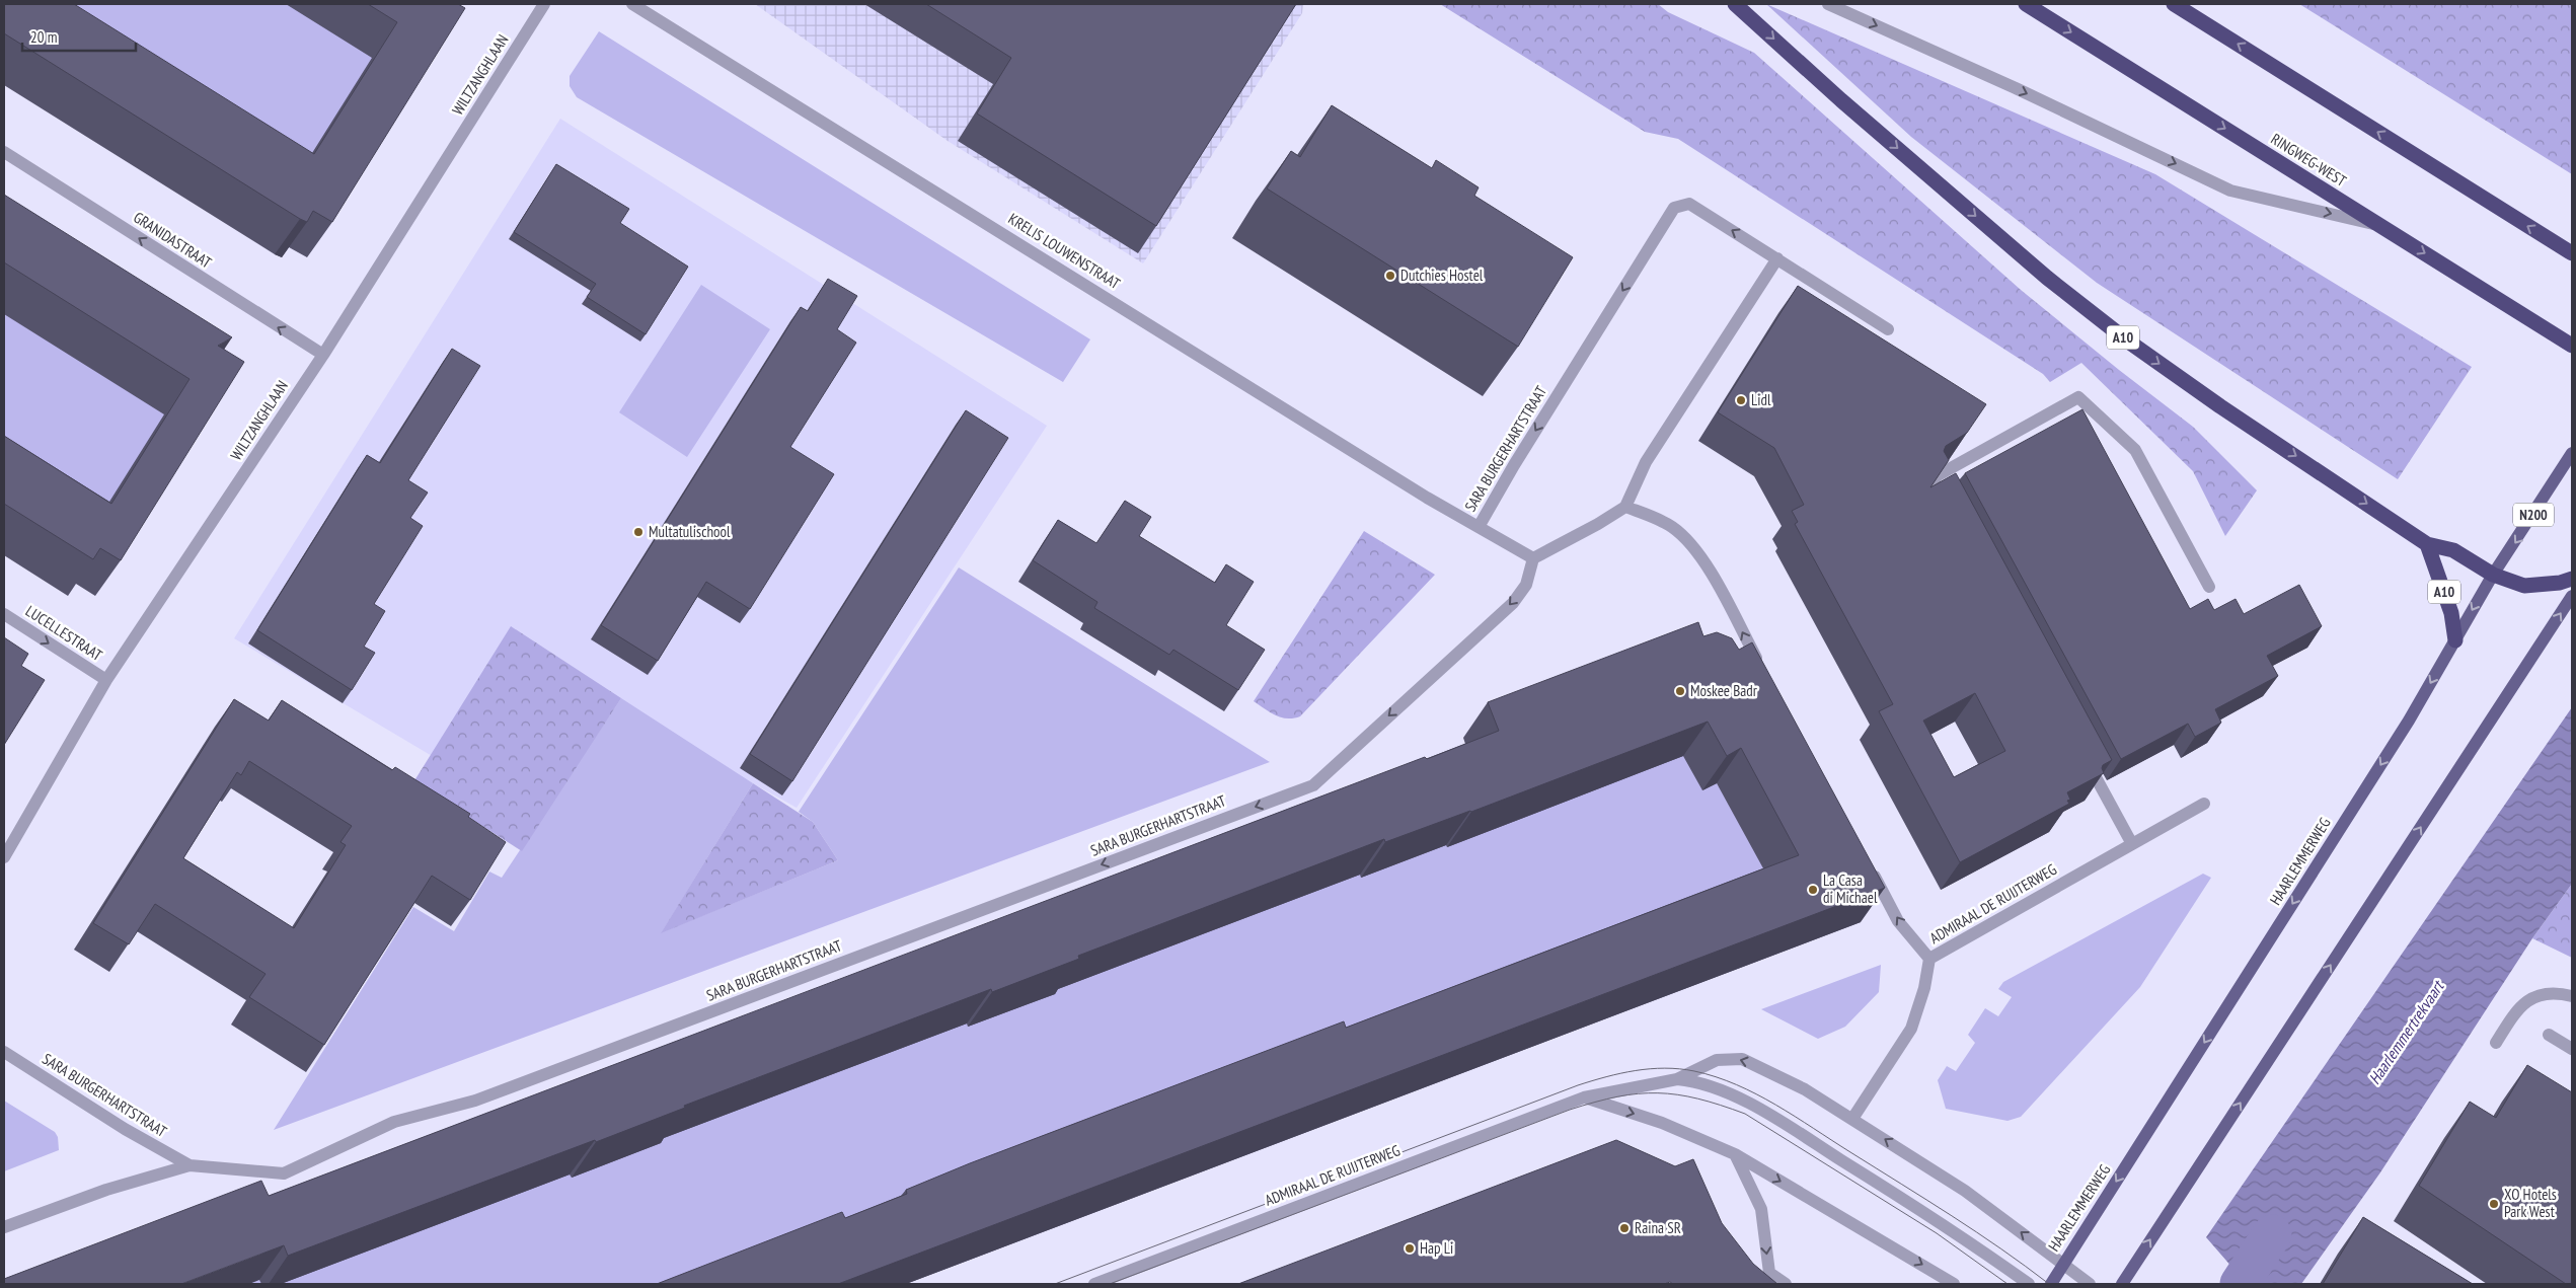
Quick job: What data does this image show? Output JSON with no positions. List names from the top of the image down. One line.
{"streets":{"highway":["RINGWEG-WEST","A10"],"main road":["N200","HAARLEMMERWEG"],"street":["WILTZANGHLAAN","GRANIDASTRAAT","KRELIS LOUWENSTRAAT","SARA BURGERHARTSTRAAT","LUCELLESTRAAT","ADMIRAAL DE RUIJTERWEG"]},"crossings":[["WILTZANGHLAAN","GRANIDASTRAAT"],["WILTZANGHLAAN","LUCELLESTRAAT"],["KRELIS LOUWENSTRAAT","SARA BURGERHARTSTRAAT"],["A10","HAARLEMMERWEG"],["HAARLEMMERWEG","ADMIRAAL DE RUIJTERWEG"]],"one_way":["GRANIDASTRAAT","SARA BURGERHARTSTRAAT","LUCELLESTRAAT"],"water":["Haarlemmertrekvaart"],"places":["Dutchies Hostel","Lidl","Multatulischool","Moskee Badr","La Casa di Michael","XO Hotels Park West","Raina SR","Hap Li"],"scale_bar":"20 m"}
